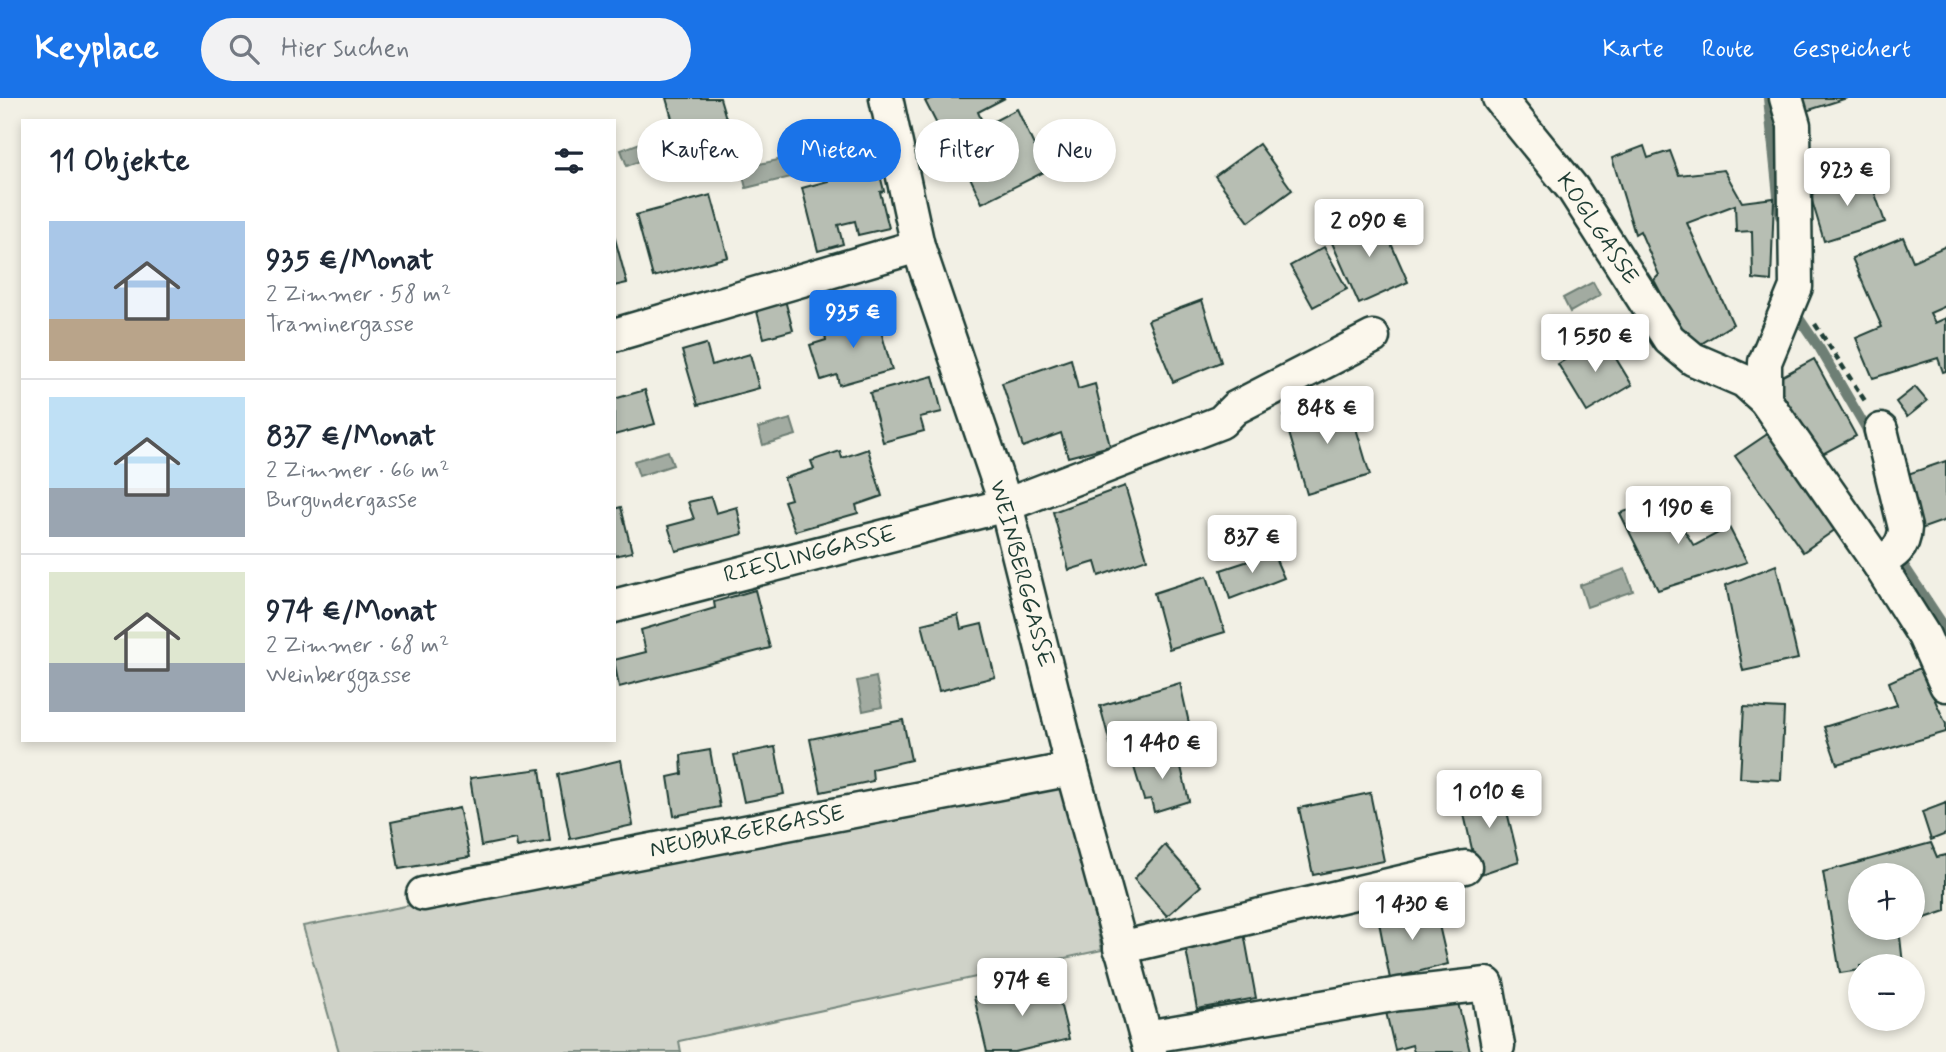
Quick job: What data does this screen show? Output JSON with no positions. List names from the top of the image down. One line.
{"streets":{"street":["KOGLGASSE","RIESLINGGASSE","WEINBERGGASSE","NEUBURGERGASSE"]},"crossings":[["RIESLINGGASSE","WEINBERGGASSE"],["WEINBERGGASSE","NEUBURGERGASSE"]],"page":{"header":"Keyplace","search":"Hier suchen","nav":["Karte","Route","Gespeichert"],"chip":["Kaufen","Mieten","Filter","Neu"],"heading":"11 Objekte","price":["923 €","2 090 €","935 €","1 550 €","848 €","1 190 €","837 €","1 440 €","1 010 €","1 430 €","974 €"],"list":[{"name":"935 €/Monat","note":"2 Zimmer · 58 m² · Traminergasse"},{"name":"837 €/Monat","note":"2 Zimmer · 66 m² · Burgundergasse"},{"name":"974 €/Monat","note":"2 Zimmer · 68 m² · Weinberggasse"}],"map_buttons":["+","−"]}}
